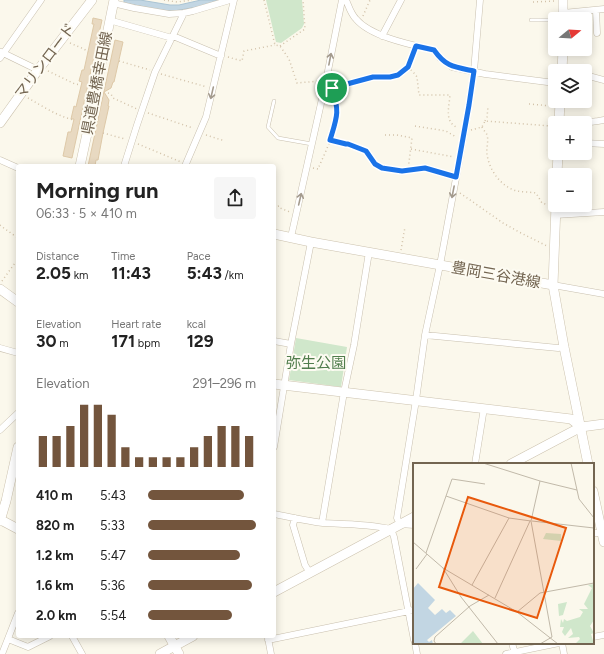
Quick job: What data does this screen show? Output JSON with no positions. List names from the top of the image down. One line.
{"streets":{"street":["マリンロード","県道豊橋幸田線","豊岡三谷港線"]},"parks":["弥生公園"],"north":"right","page":{"map_buttons":["+","−"],"heading":["Morning run","06:33 · 5 × 410 m"],"stats":[["Distance","2.05 km"],["Time","11:43"],["Pace","5:43 /km"],["Elevation","30 m"],["Heart rate","171 bpm"],["kcal","129"]],"chart":["Elevation","291–296 m"],"list":[{"name":"410 m","note":"5:43"},{"name":"820 m","note":"5:33"},{"name":"1.2 km","note":"5:47"},{"name":"1.6 km","note":"5:36"},{"name":"2.0 km","note":"5:54"}]}}
